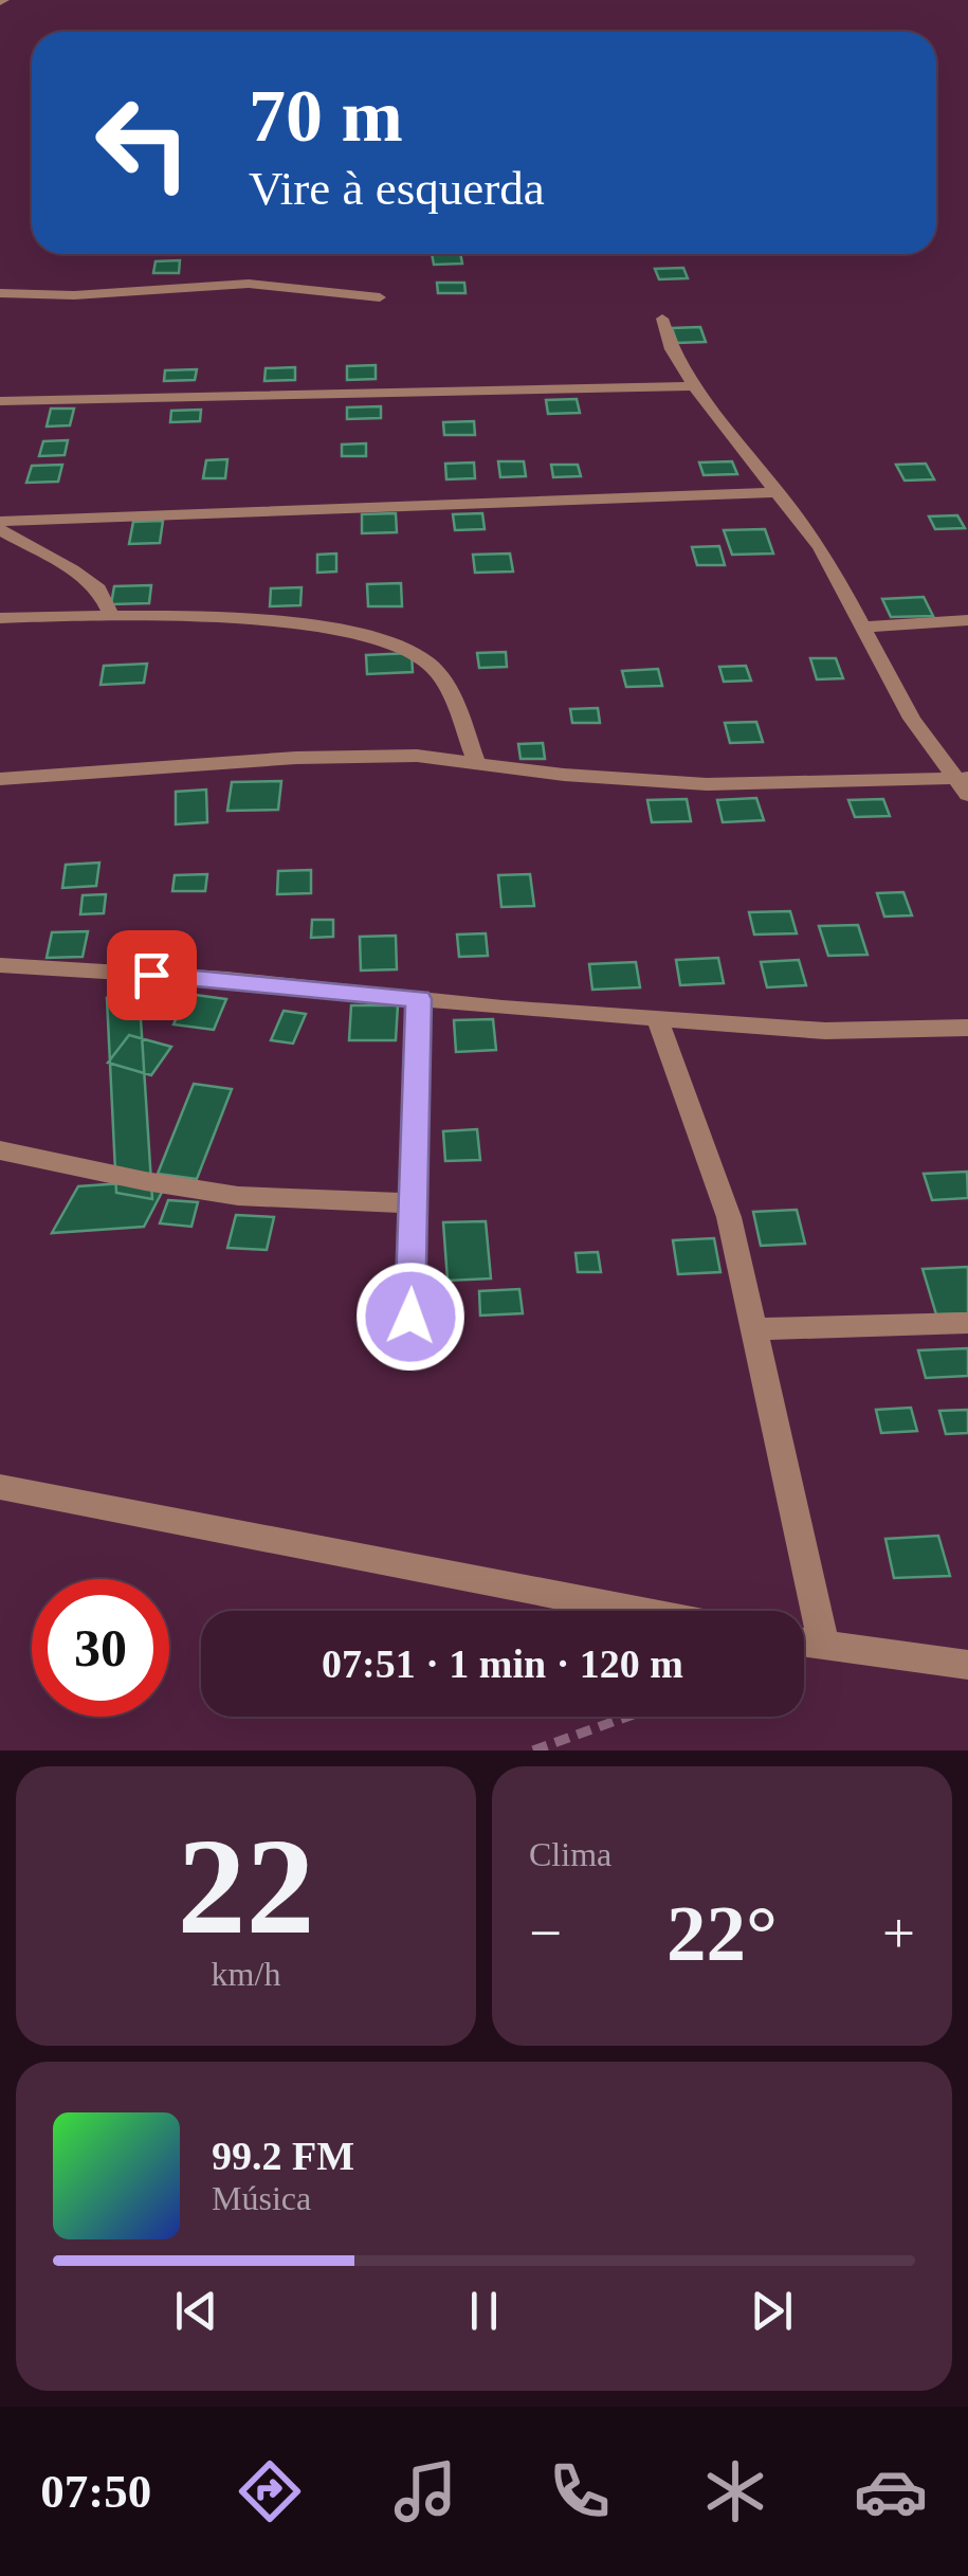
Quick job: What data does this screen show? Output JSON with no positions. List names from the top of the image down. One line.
{"page":{"turn":["70 m","Vire à esquerda"],"limit":"30","trip":"07:51 · 1 min · 120 m","tile":[["22","km/h"],"Clima"],"heat":["−","22°","+"],"song":["99.2 FM","Música"],"tabs":"07:50"}}
